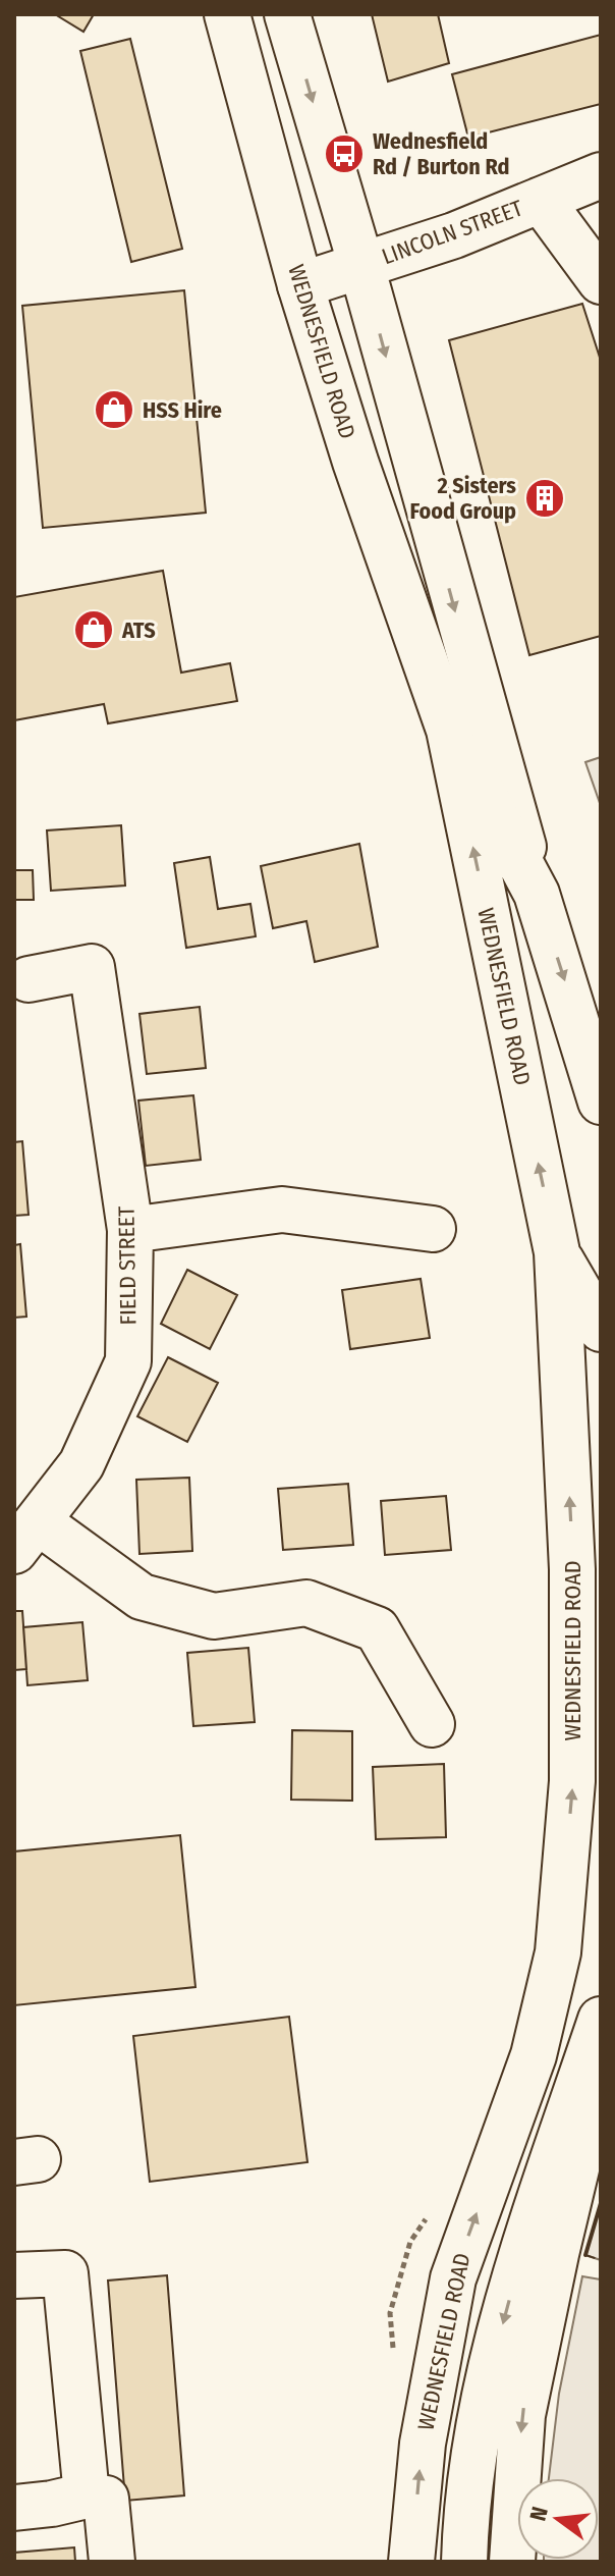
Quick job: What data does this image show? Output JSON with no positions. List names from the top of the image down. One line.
{"streets":{"main road":["LINCOLN STREET","WEDNESFIELD ROAD","FIELD STREET"]},"crossings":[["LINCOLN STREET","WEDNESFIELD ROAD"]],"places":{"bus stop":["Wednesfield Rd / Burton Rd"],"shop":["HSS Hire","ATS"],"building":["2 Sisters Food Group"]},"north":"left"}
